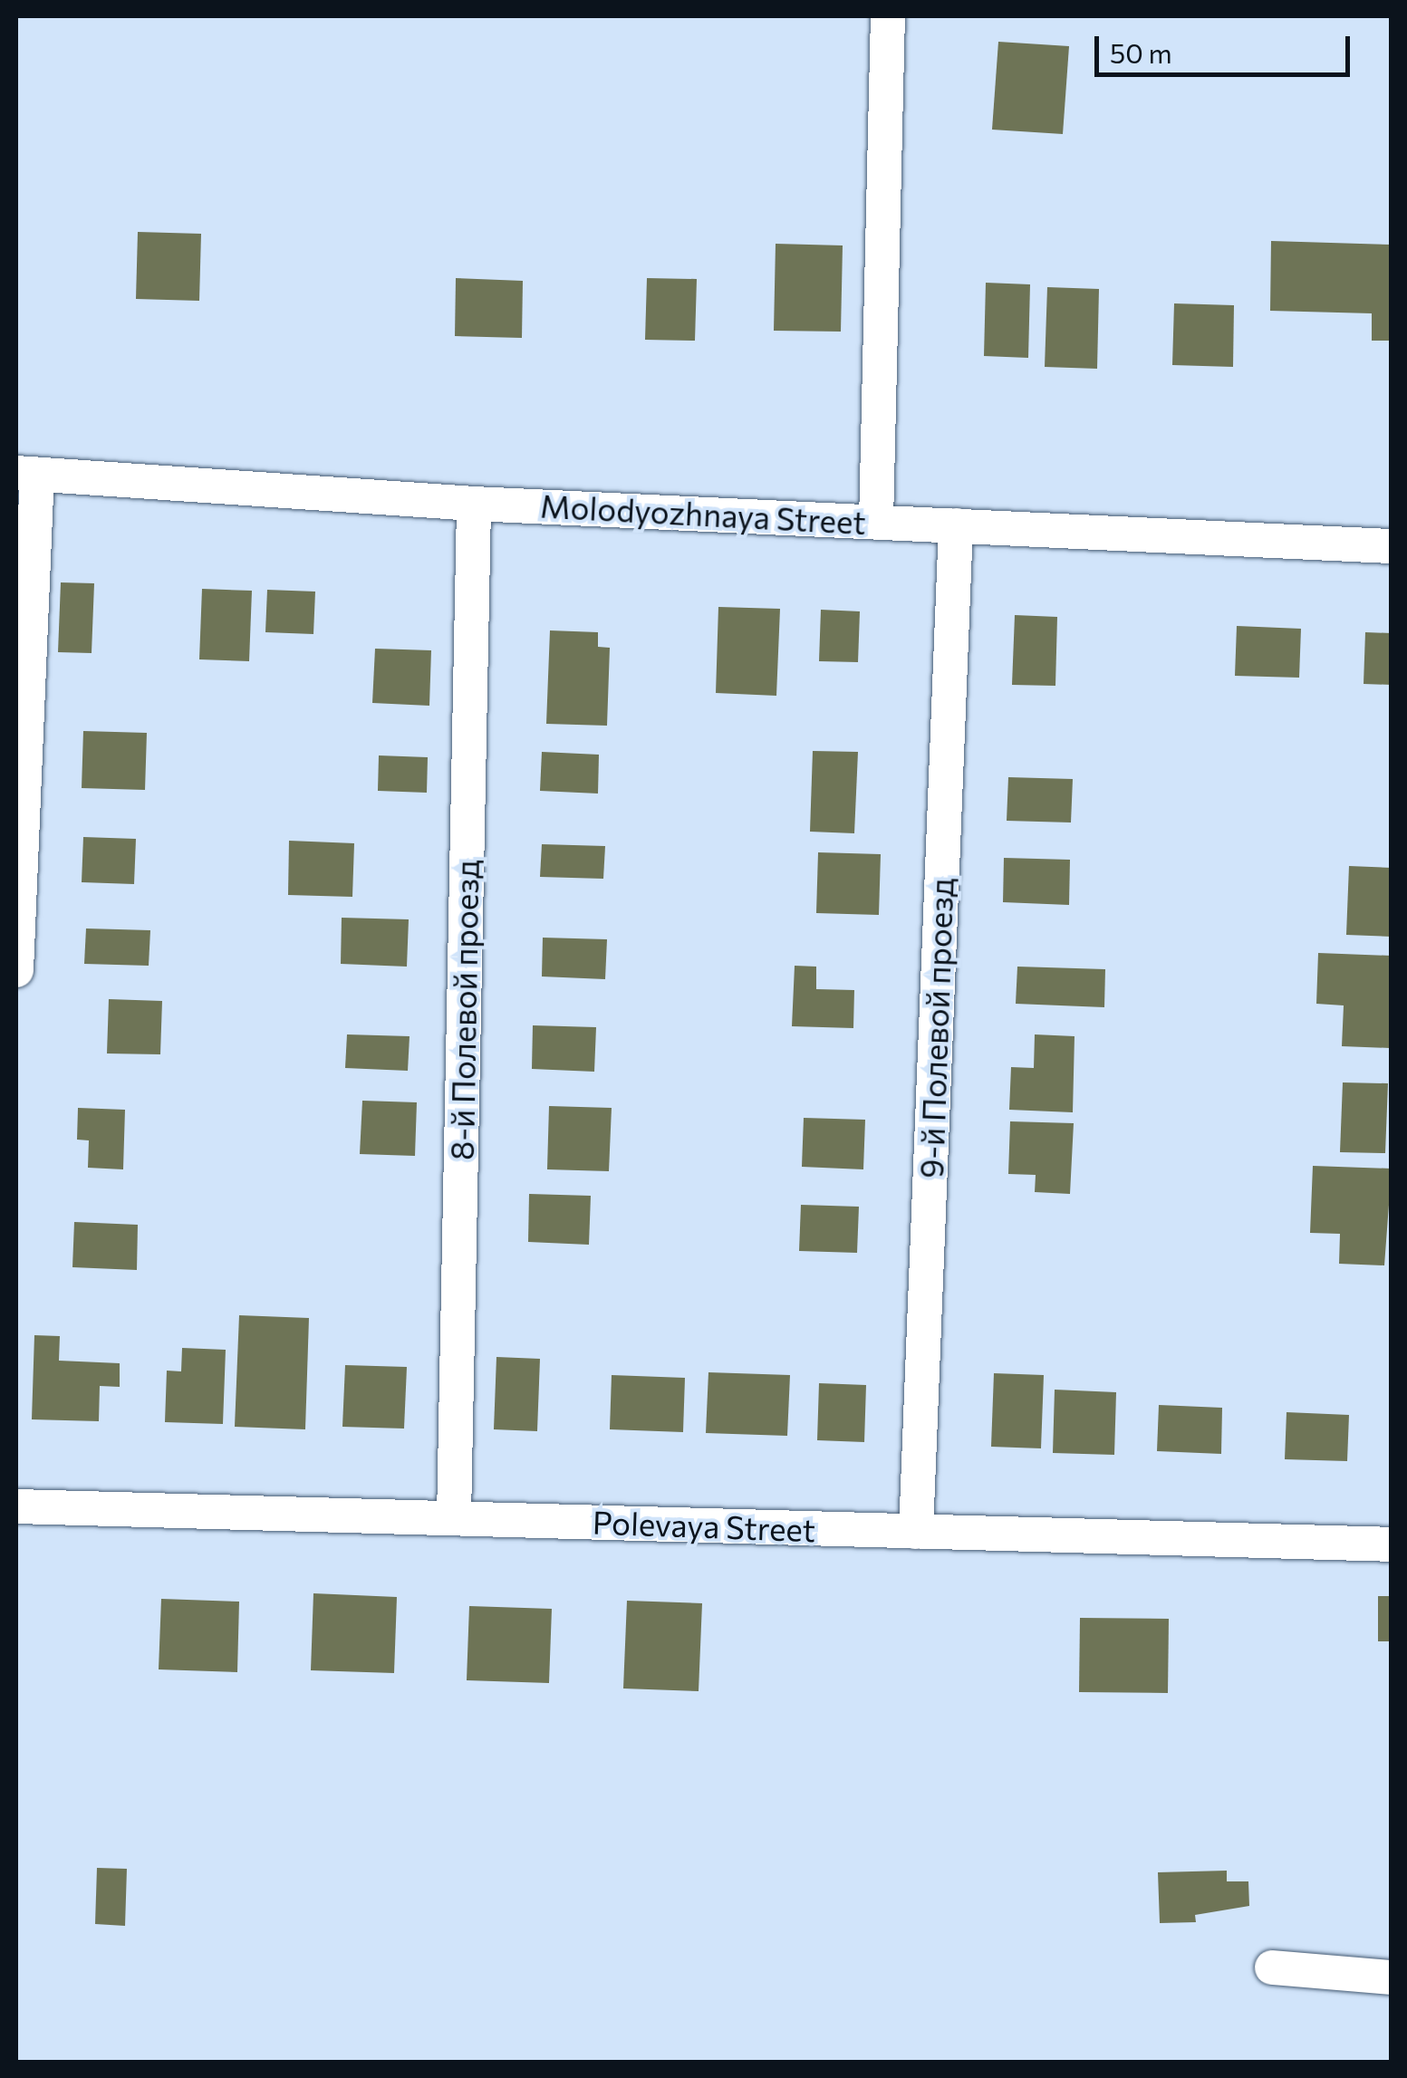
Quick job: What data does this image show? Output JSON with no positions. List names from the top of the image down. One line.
{"streets":{"street":["Molodyozhnaya Street","8-й Полевой проезд","9-й Полевой проезд","Polevaya Street"]},"crossings":[["Molodyozhnaya Street","8-й Полевой проезд"],["Molodyozhnaya Street","9-й Полевой проезд"],["8-й Полевой проезд","Polevaya Street"],["9-й Полевой проезд","Polevaya Street"]],"scale_bar":"50 m"}
